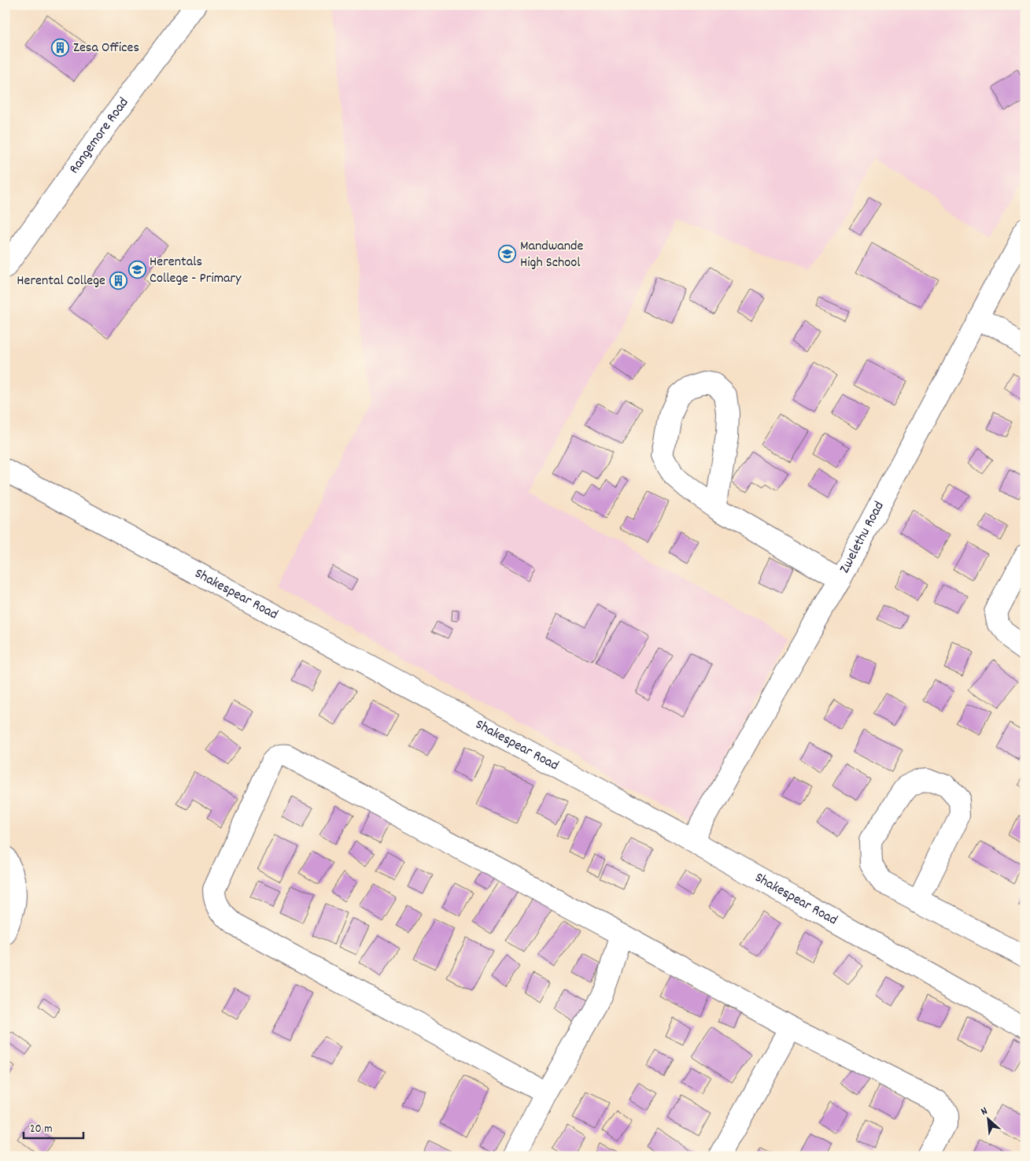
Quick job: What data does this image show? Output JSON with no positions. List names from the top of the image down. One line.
{"streets":{"street":["Rangemore Road","Zwelethu Road","Shakespear Road"]},"crossings":[["Zwelethu Road","Shakespear Road"]],"places":{"building":["Zesa Offices","Herental College"],"school or university":["Mandwande High School","Herentals College - Primary"]},"scale_bar":"20 m","north":"top left"}
